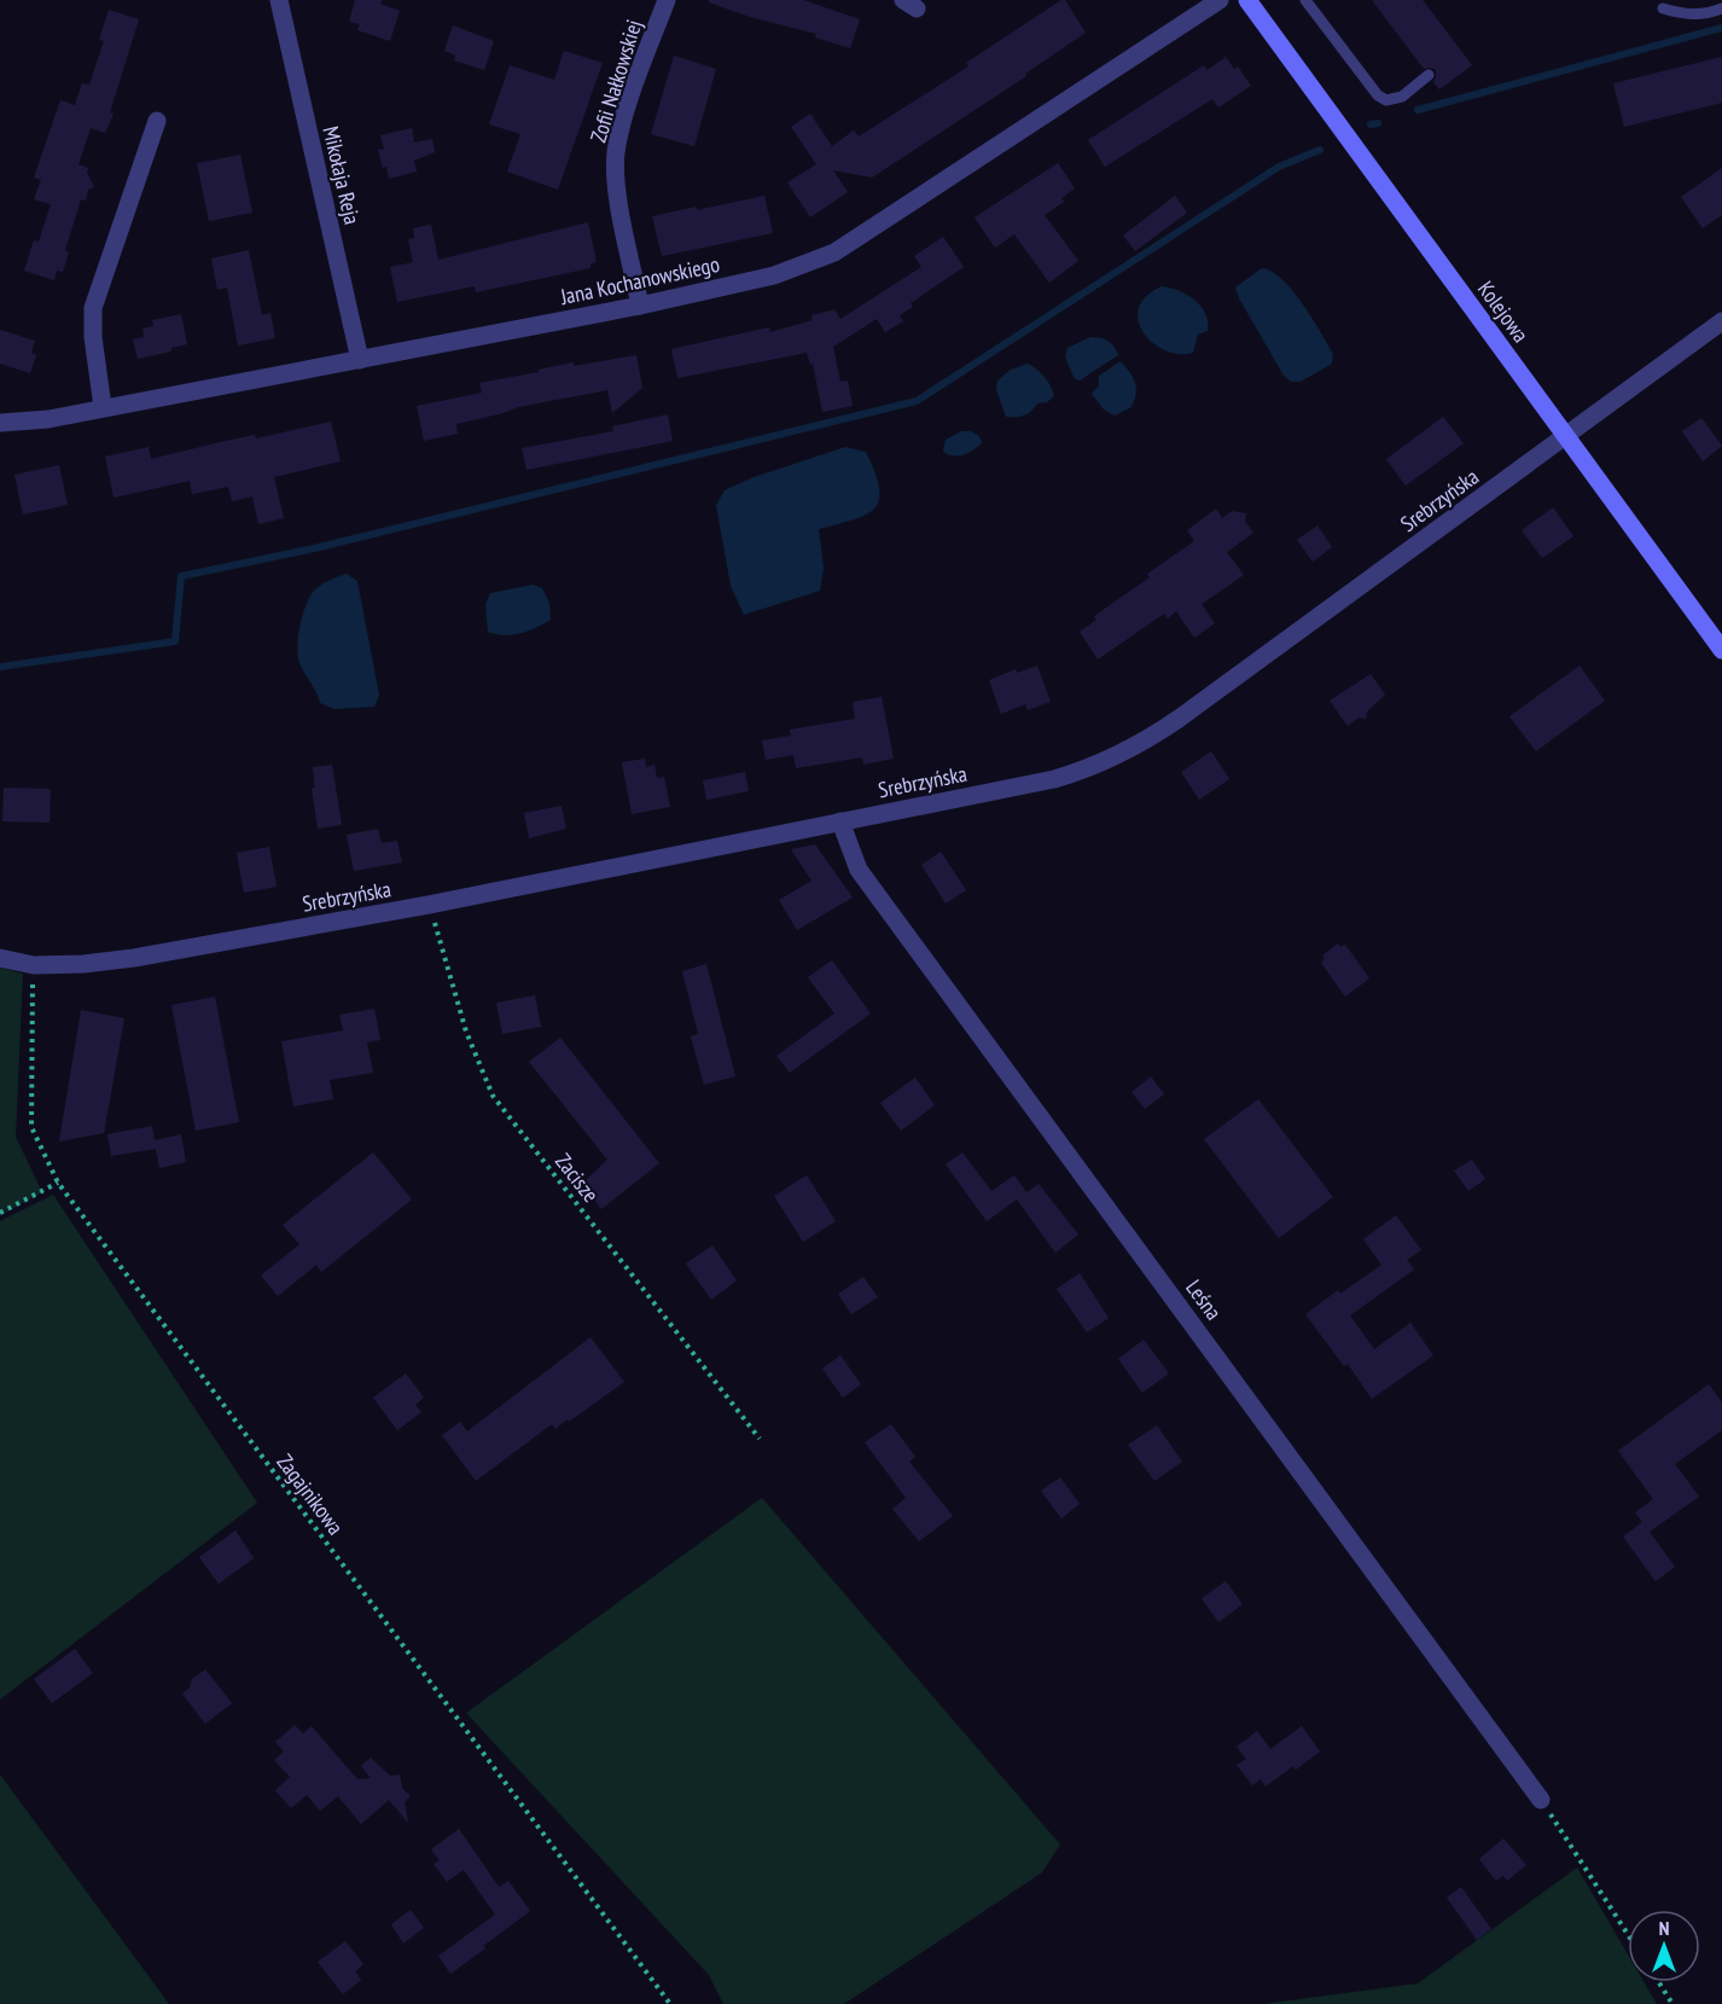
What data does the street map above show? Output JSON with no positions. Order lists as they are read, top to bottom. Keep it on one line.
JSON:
{"streets":{"street":["Zofii Nałkowskiej","Mikołaja Reja","Jana Kochanowskiego","Kolejowa","Srebrzyńska","Leśna"],"path":["Zacisze","Zagajnikowa"]},"crossings":[["Zofii Nałkowskiej","Jana Kochanowskiego"],["Mikołaja Reja","Jana Kochanowskiego"],["Kolejowa","Srebrzyńska"],["Srebrzyńska","Zacisze"],["Srebrzyńska","Leśna"],["Srebrzyńska","Zagajnikowa"]],"north":"top"}
